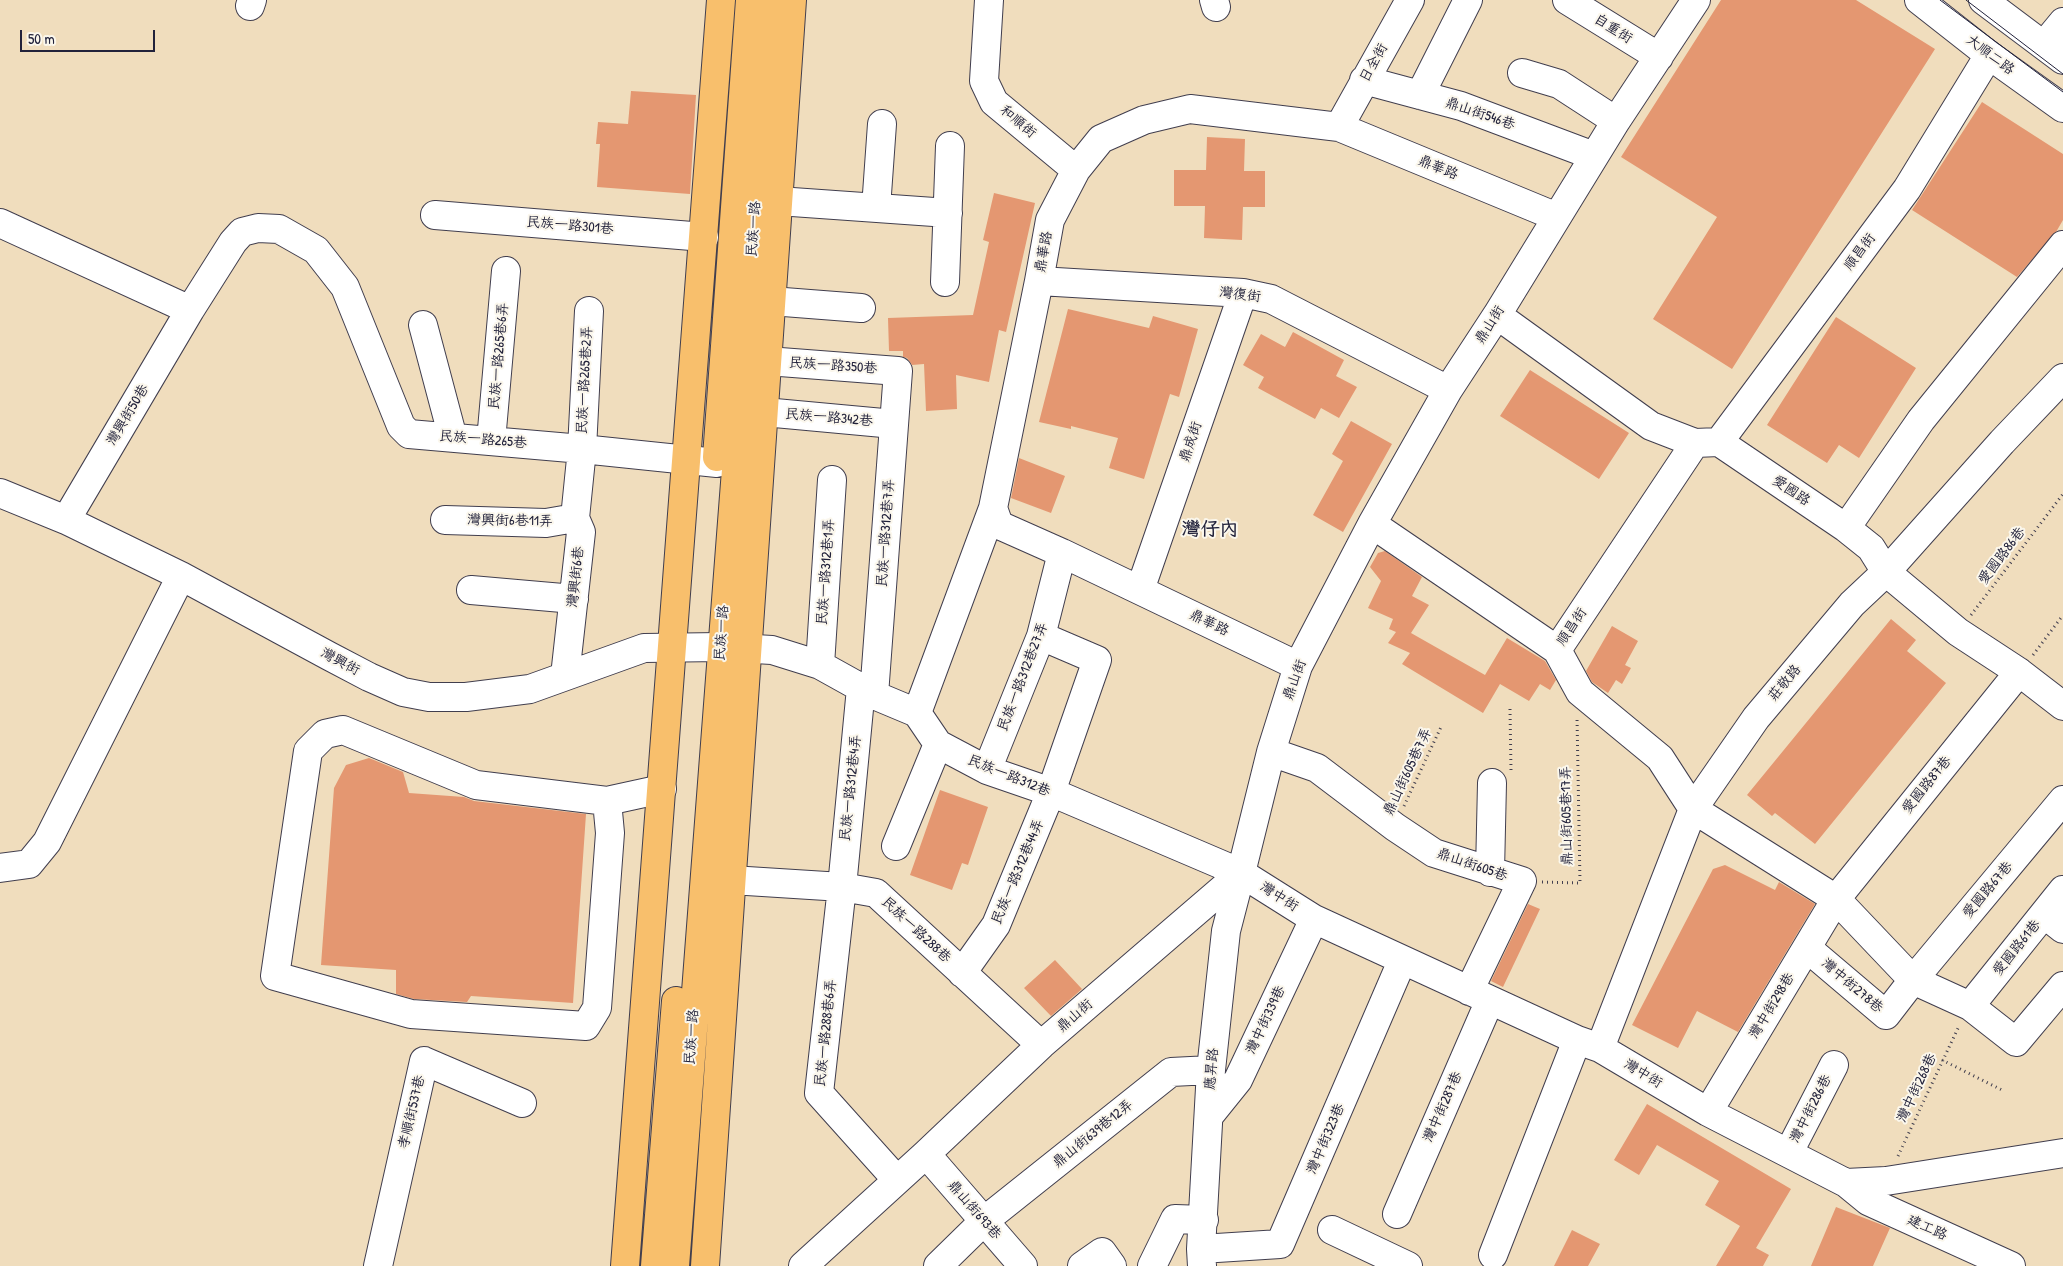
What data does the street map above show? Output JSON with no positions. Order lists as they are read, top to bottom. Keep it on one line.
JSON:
{"streets":{"main road":["民族一路"],"street":["自重街","大順二路","日全街","鼎山街546巷","和順街","鼎華路","民族一路301巷","順昌街","灣復街","鼎山街","民族一路265巷6弄","民族一路350巷","民族一路265巷2弄","灣興街50巷","民族一路342巷","民族一路265巷","鼎成街","愛國路","灣興街6巷11弄","民族一路312巷7弄","民族一路312巷1弄","灣興街6巷","灣興街","民族一路312巷27弄","莊敬路","民族一路312巷","愛國路87巷","民族一路312巷4弄","鼎山街605巷","民族一路312巷44弄","愛國路67巷","灣中街","民族一路288巷","愛國路61巷","灣中街278巷","灣中街298巷","灣中街339巷","民族一路288巷6弄","應昇路","灣中街287巷","灣中街286巷","孝順街537巷","鼎山街639巷12弄","灣中街323巷","鼎山街693巷","建工路"],"path":["愛國路86巷","鼎山街605巷7弄","鼎山街605巷17弄","灣中街268巷"]},"crossings":[["自重街","鼎山街"],["大順二路","順昌街"],["日全街","鼎山街546巷"],["日全街","鼎華路"],["鼎山街546巷","鼎山街"],["和順街","鼎華路"],["鼎華路","灣復街"],["鼎華路","鼎山街"],["鼎華路","鼎成街"],["鼎華路","民族一路312巷27弄"],["民族一路","民族一路350巷"],["民族一路","民族一路342巷"],["民族一路","民族一路265巷"],["民族一路","灣興街"],["民族一路","民族一路288巷"],["順昌街","鼎山街"],["順昌街","愛國路"],["灣復街","鼎山街"],["灣復街","鼎成街"],["鼎山街","愛國路"],["鼎山街","民族一路312巷"],["鼎山街","鼎山街605巷"],["鼎山街","灣中街"],["鼎山街","民族一路288巷"],["鼎山街","民族一路288巷6弄"],["鼎山街","應昇路"],["鼎山街","鼎山街693巷"],["民族一路265巷6弄","民族一路265巷"],["民族一路350巷","民族一路312巷7弄"],["民族一路265巷2弄","民族一路265巷"],["民族一路265巷2弄","灣興街6巷"],["灣興街50巷","民族一路265巷"],["灣興街50巷","灣興街"],["民族一路342巷","民族一路312巷7弄"],["民族一路265巷","灣興街6巷"],["愛國路","愛國路86巷"],["愛國路","莊敬路"],["愛國路","愛國路87巷"],["灣興街6巷11弄","灣興街6巷"],["民族一路312巷7弄","民族一路312巷4弄"],["灣興街6巷","灣興街"],["民族一路312巷27弄","民族一路312巷"],["民族一路312巷27弄","民族一路312巷44弄"],["莊敬路","灣中街"],["鼎山街605巷7弄","鼎山街605巷"],["民族一路312巷","民族一路312巷44弄"],["民族一路312巷","灣中街"],["民族一路312巷","應昇路"],["愛國路87巷","灣中街298巷"],["民族一路312巷4弄","民族一路288巷"],["民族一路312巷4弄","民族一路288巷6弄"],["鼎山街605巷17弄","鼎山街605巷"],["鼎山街605巷","灣中街"],["鼎山街605巷","灣中街287巷"],["民族一路312巷44弄","民族一路288巷"],["愛國路67巷","灣中街278巷"],["灣中街","灣中街298巷"],["灣中街","灣中街339巷"],["灣中街","應昇路"],["灣中街","灣中街287巷"],["灣中街","灣中街286巷"],["灣中街","灣中街323巷"],["灣中街","建工路"],["民族一路288巷","民族一路288巷6弄"],["愛國路61巷","灣中街268巷"],["灣中街278巷","灣中街298巷"],["灣中街339巷","應昇路"],["應昇路","鼎山街639巷12弄"],["應昇路","灣中街323巷"],["鼎山街639巷12弄","鼎山街693巷"]],"districts":["灣仔內"],"scale_bar":"50 m"}
